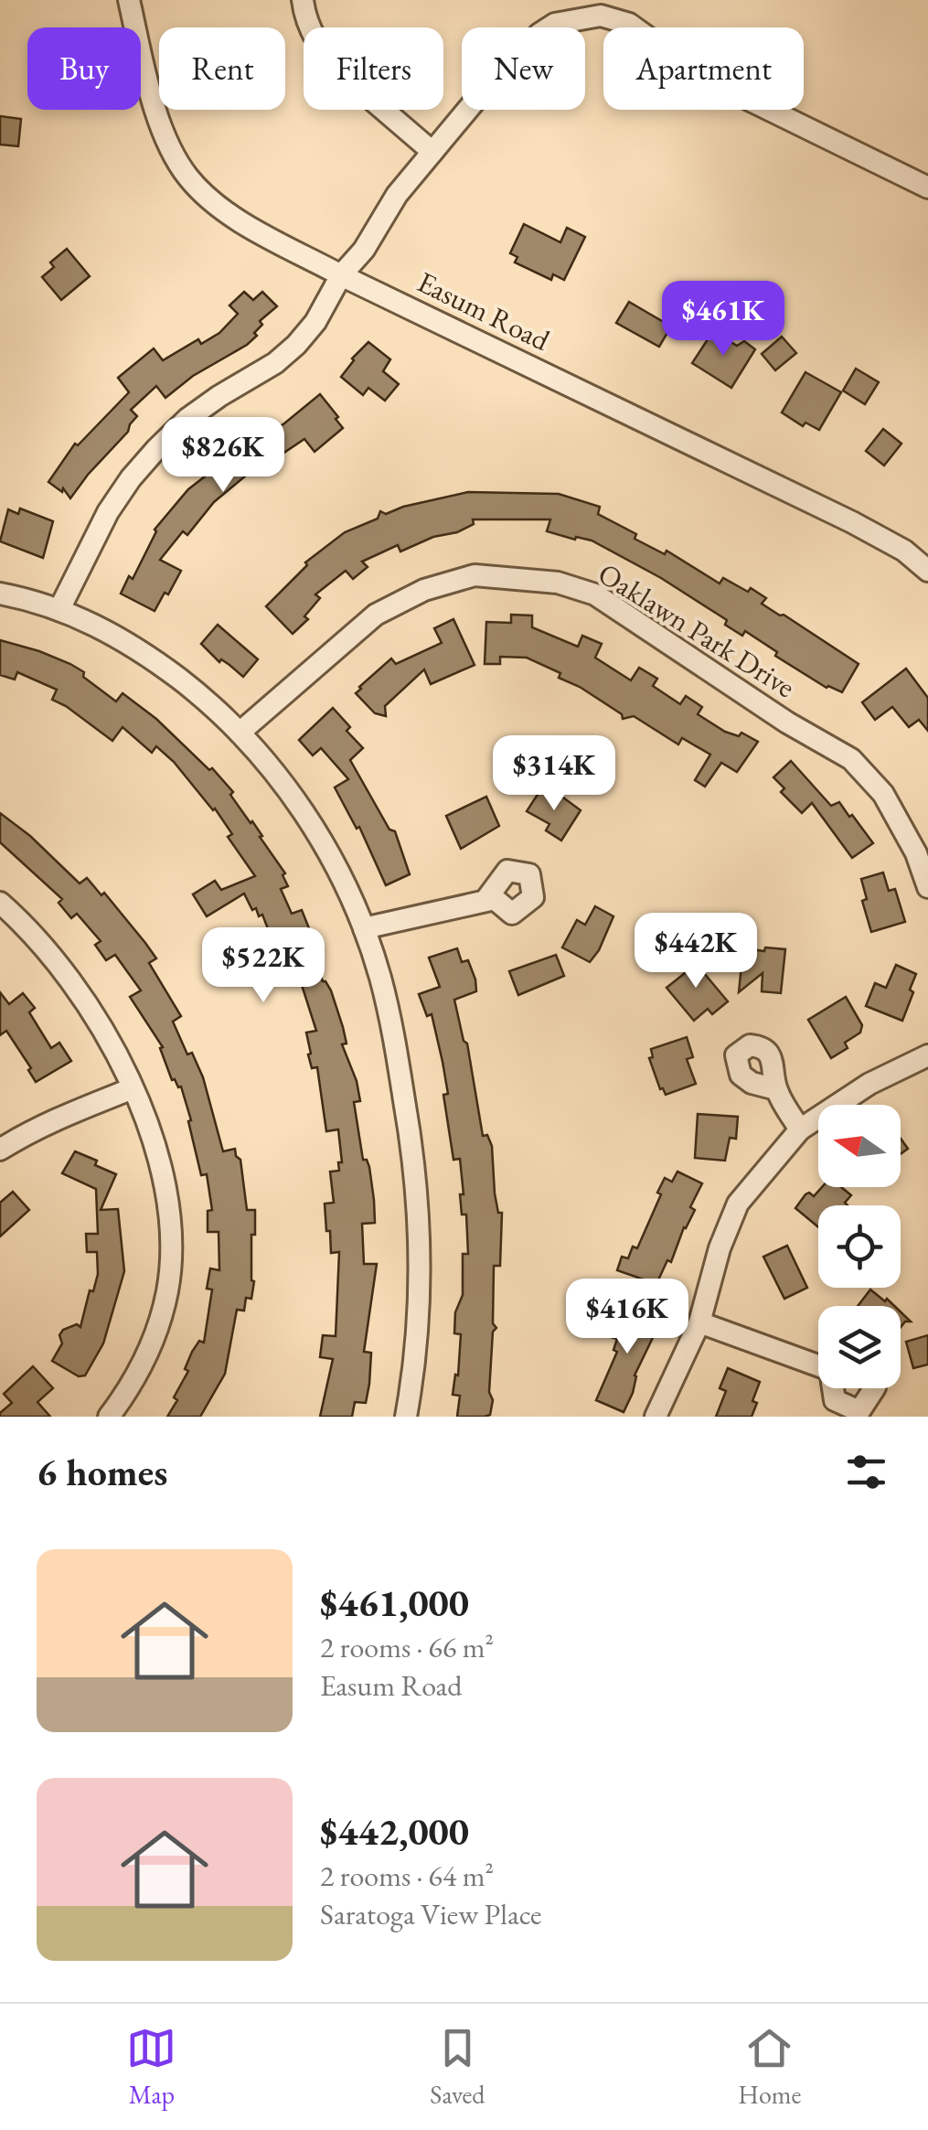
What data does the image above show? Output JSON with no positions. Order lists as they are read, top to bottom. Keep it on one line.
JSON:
{"streets":{"street":["Easum Road","Oaklawn Park Drive"]},"north":"left","page":{"chip":["Buy","Rent","Filters","New","Apartment"],"price":["$461K","$826K","$314K","$442K","$522K","$416K"],"heading":"6 homes","list":[{"name":"$461,000","note":"2 rooms · 66 m² · Easum Road"},{"name":"$442,000","note":"2 rooms · 64 m² · Saratoga View Place"}],"tabs":["Map","Saved","Home"]}}
